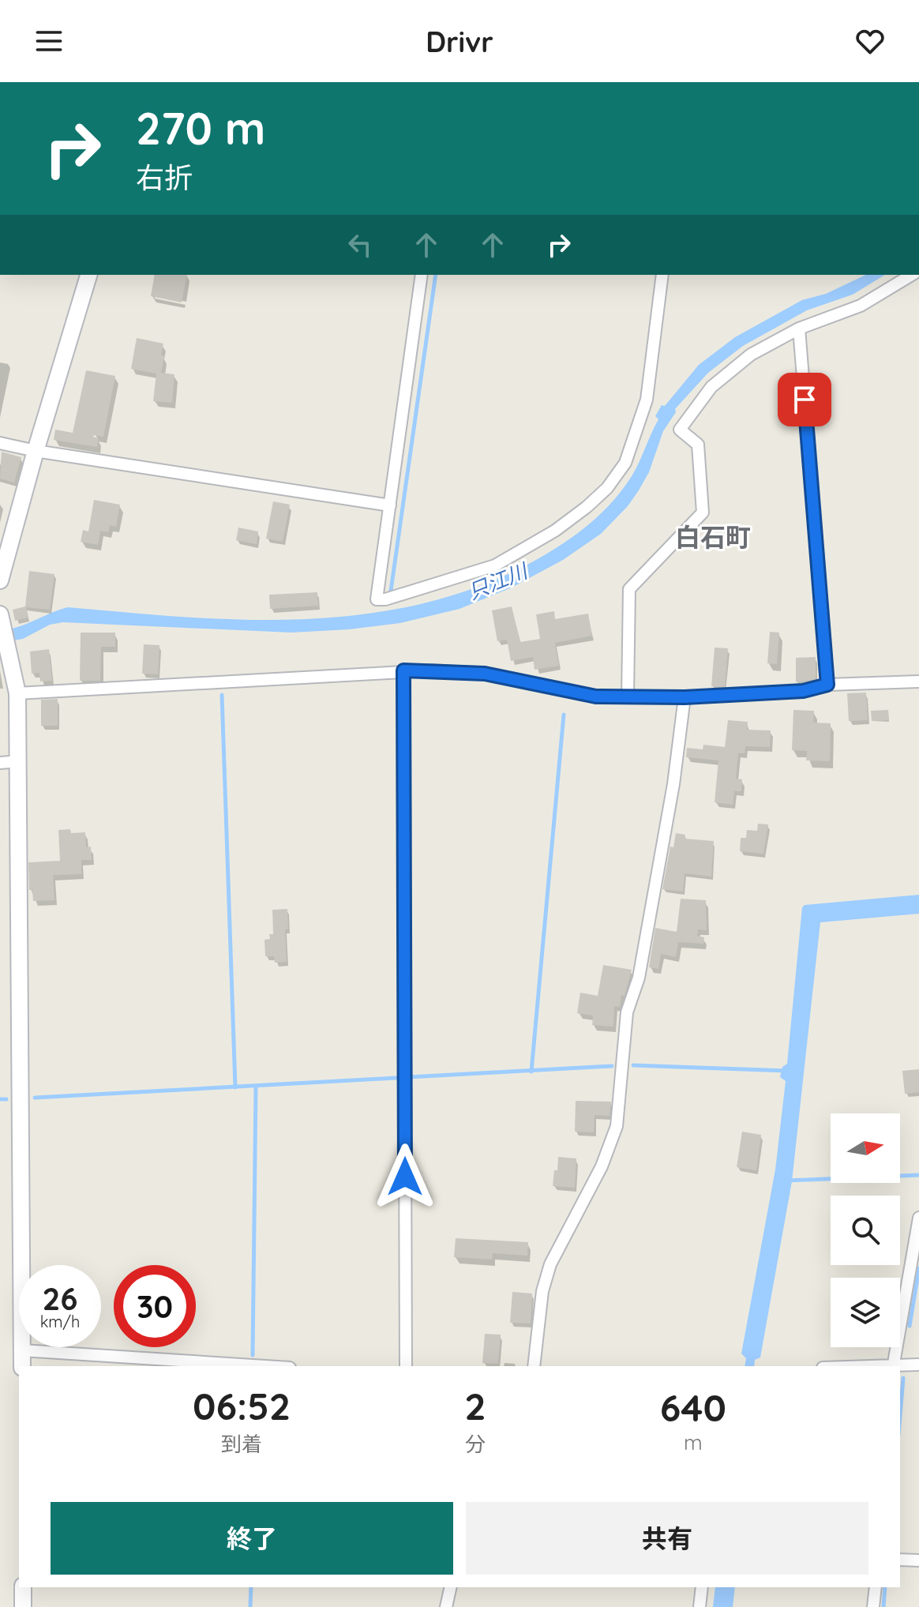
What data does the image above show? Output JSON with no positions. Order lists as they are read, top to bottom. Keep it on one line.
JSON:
{"districts":["白石町"],"water":["只江川"],"north":"right","page":{"header":"Drivr","turn":["270 m","右折"],"speed":"26 km/h","limit":"30","eta":["06:52","到着","2","分","640","m"],"buttons":["終了","共有"]}}
